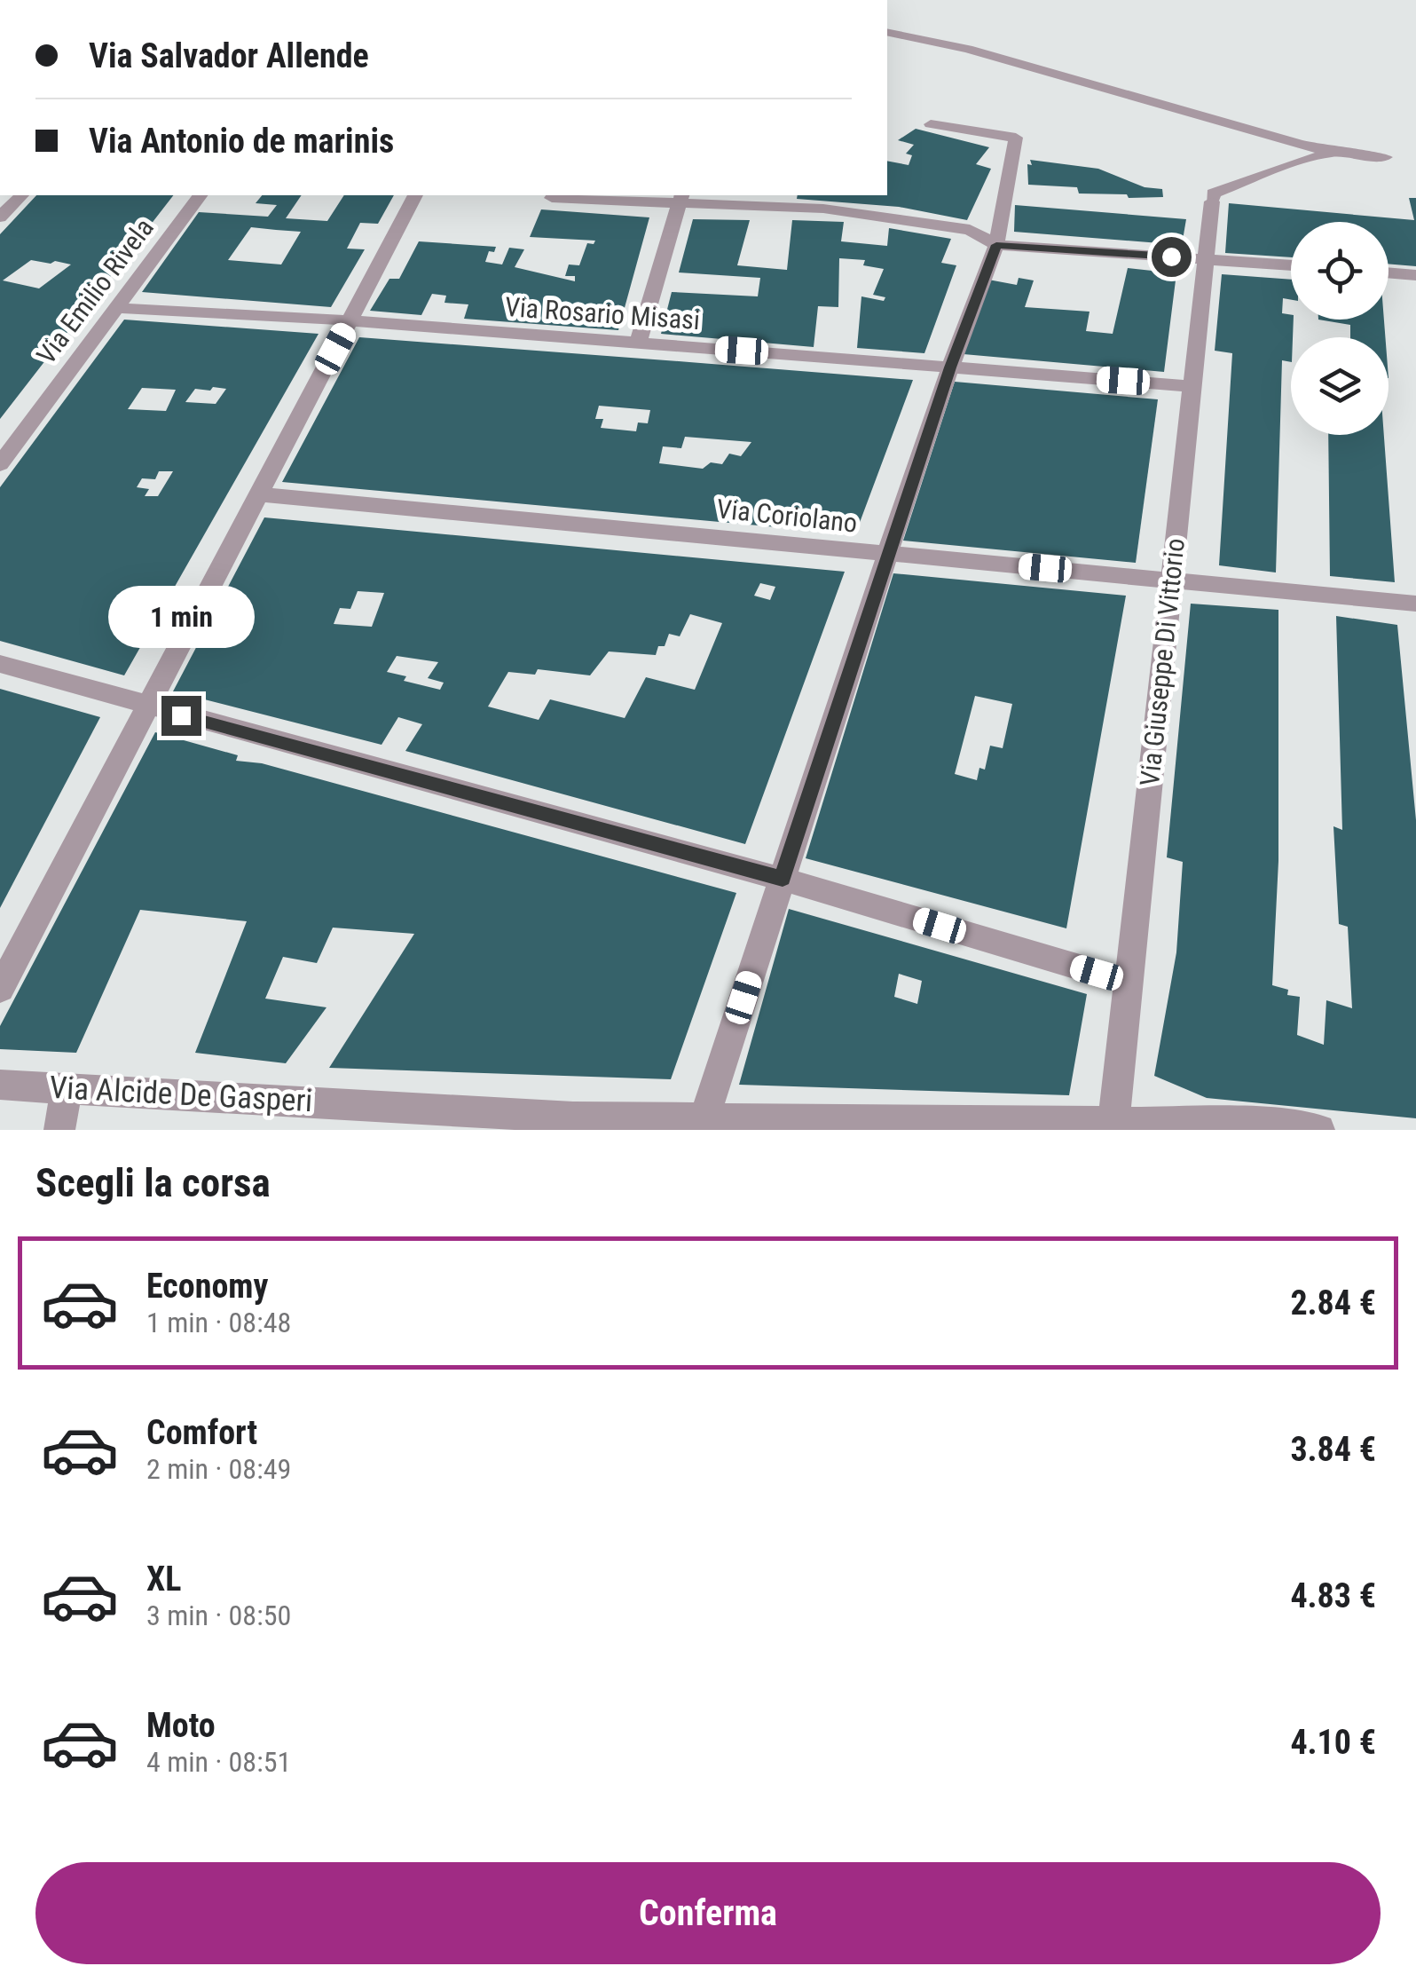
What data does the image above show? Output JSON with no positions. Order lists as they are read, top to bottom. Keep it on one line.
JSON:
{"streets":{"street":["Via Emilio Rivela","Via Rosario Misasi","Via Coriolano","Via Giuseppe Di Vittorio","Via Alcide De Gasperi"]},"crossings":[["Via Emilio Rivela","Via Rosario Misasi"],["Via Rosario Misasi","Via Giuseppe Di Vittorio"],["Via Coriolano","Via Giuseppe Di Vittorio"],["Via Giuseppe Di Vittorio","Via Alcide De Gasperi"]],"page":{"banner":["Via Salvador Allende","Via Antonio de marinis"],"bubble":"1 min","heading":"Scegli la corsa","list":[{"name":"Economy","note":"1 min · 08:48","value":"2.84 €"},{"name":"Comfort","note":"2 min · 08:49","value":"3.84 €"},{"name":"XL","note":"3 min · 08:50","value":"4.83 €"},{"name":"Moto","note":"4 min · 08:51","value":"4.10 €"}],"buttons":"Conferma"}}
